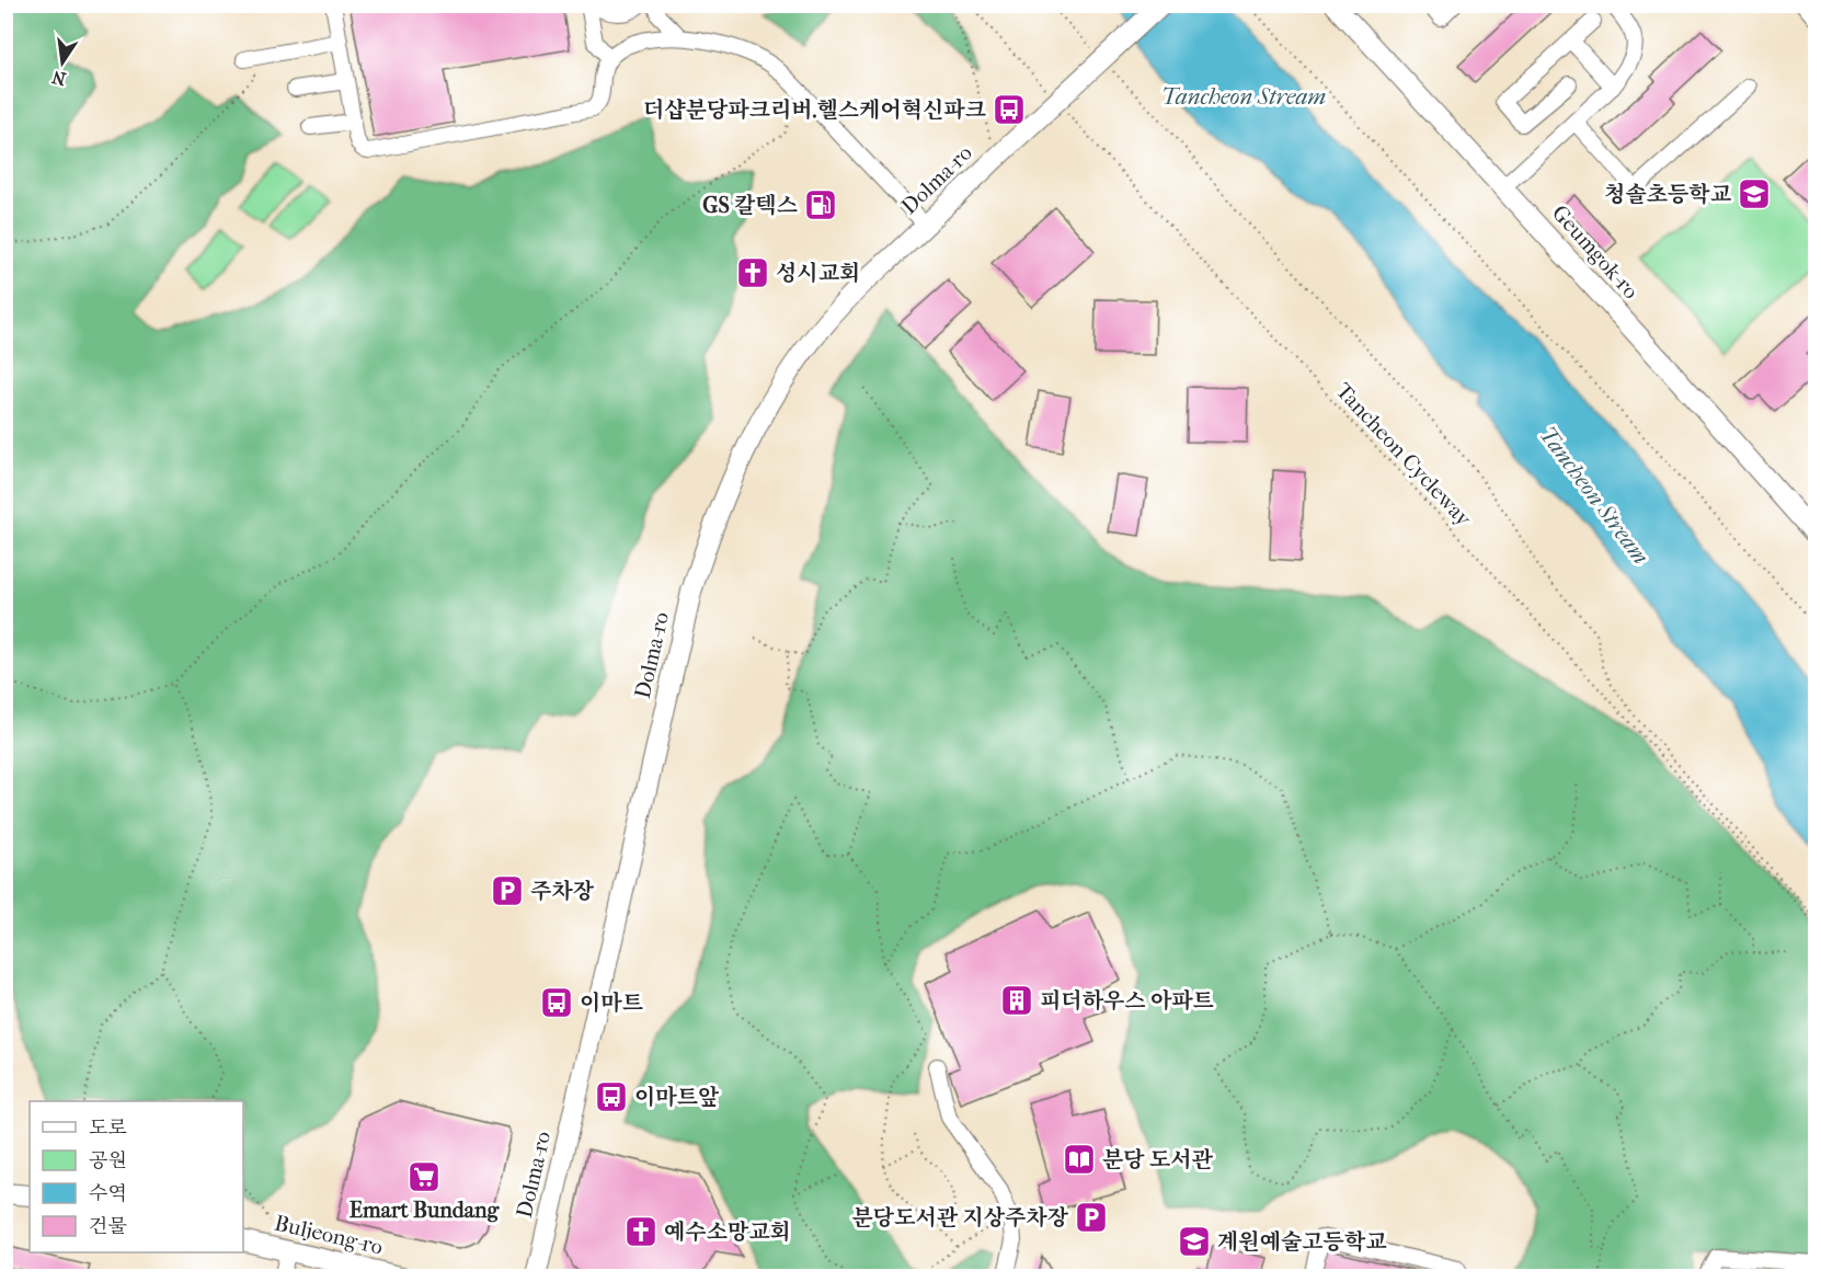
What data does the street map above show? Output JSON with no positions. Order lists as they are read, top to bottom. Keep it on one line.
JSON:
{"streets":{"main road":["Dolma-ro","Geumgok-ro","Buljeong-ro"],"path":["Tancheon Cycleway"]},"water":["Tancheon Stream"],"places":{"bus stop":["더샵분당파크리버.헬스케어혁신파크","이마트","이마트앞"],"school or university":["청솔초등학교","계원예술고등학교"],"fuel station":["GS 칼텍스"],"church":["성시교회","예수소망교회"],"parking":["주차장","분당도서관 지상주차장"],"building":["피더하우스 아파트"],"library":["분당 도서관"],"supermarket":["Emart Bundang"]},"legend":["도로","공원","수역","건물"],"north":"bottom"}
